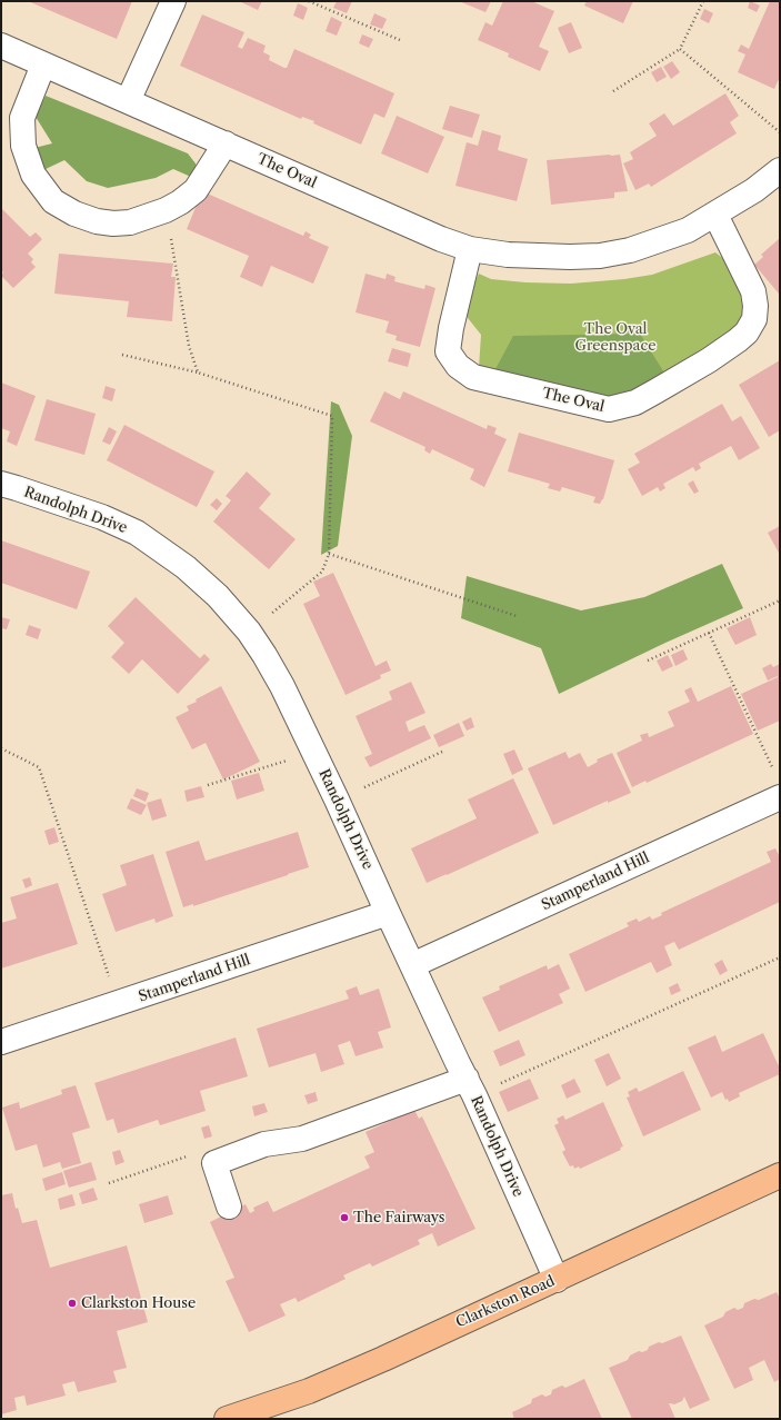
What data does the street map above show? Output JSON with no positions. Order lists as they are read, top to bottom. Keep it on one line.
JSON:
{"streets":{"main road":["Clarkston Road"],"street":["The Oval","Randolph Drive","Stamperland Hill"]},"crossings":[["Randolph Drive","Stamperland Hill"],["Randolph Drive","Clarkston Road"]],"parks":["The Oval Greenspace"],"places":["The Fairways","Clarkston House"]}
